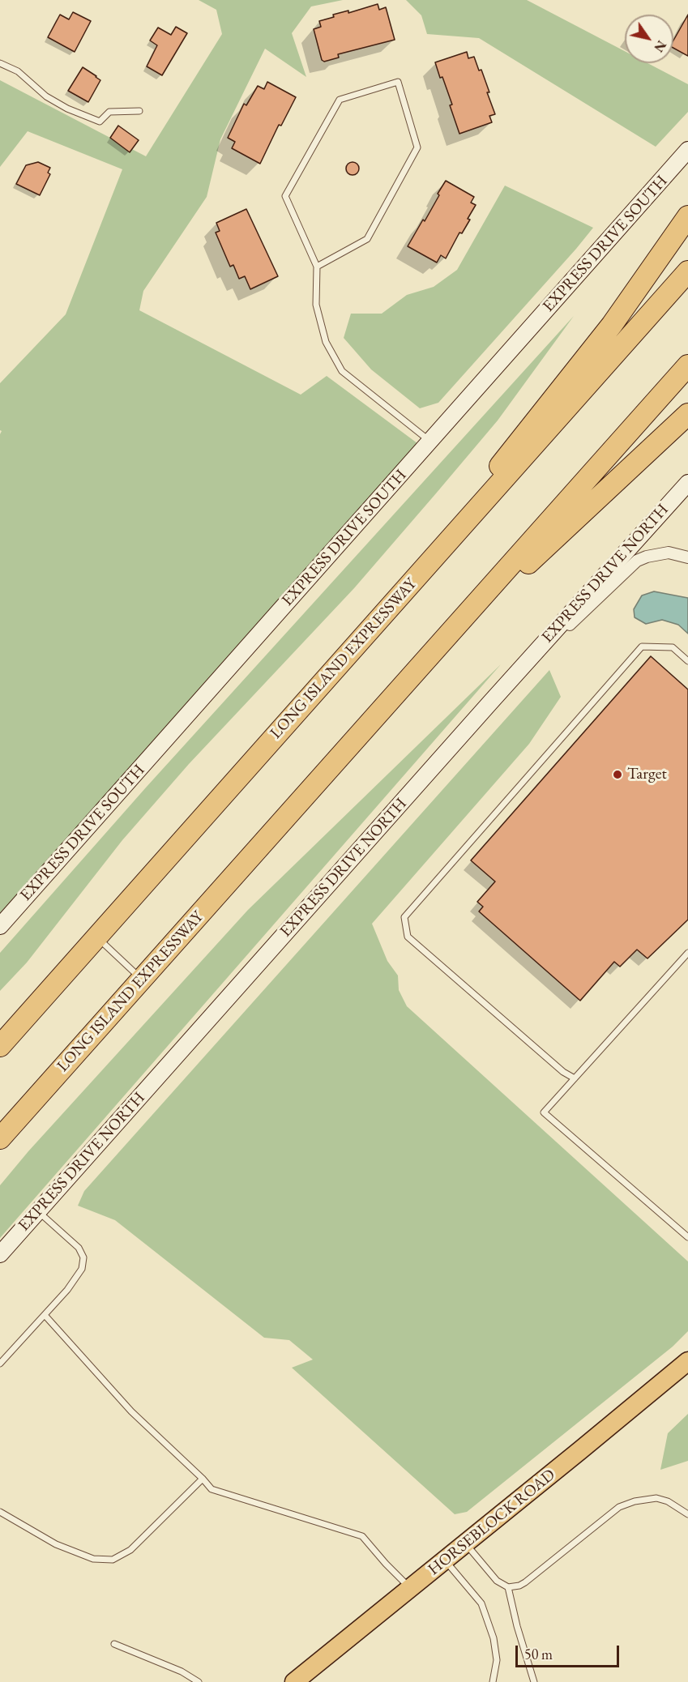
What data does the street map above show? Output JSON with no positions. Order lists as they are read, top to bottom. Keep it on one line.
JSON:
{"streets":{"highway":["LONG ISLAND EXPRESSWAY"],"main road":["EXPRESS DRIVE SOUTH","EXPRESS DRIVE NORTH","HORSEBLOCK ROAD"]},"places":["Target"],"scale_bar":"50 m","north":"bottom right"}
